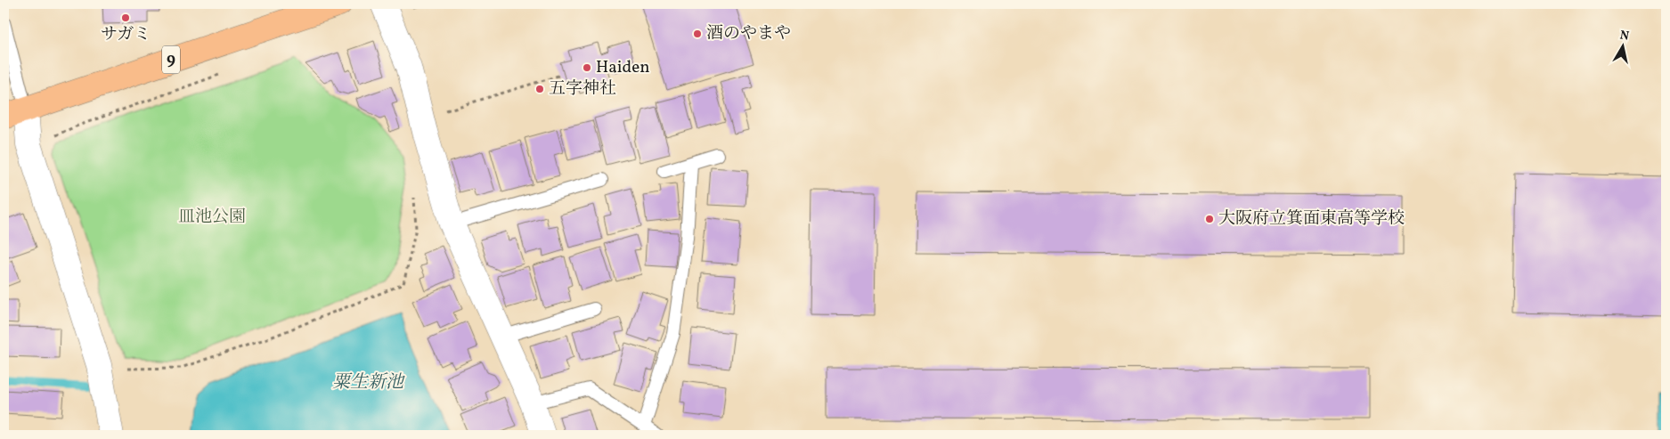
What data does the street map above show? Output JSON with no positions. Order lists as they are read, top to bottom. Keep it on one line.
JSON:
{"streets":{"main road":["9"]},"water":["粟生新池"],"parks":["皿池公園"],"places":["サガミ","酒のやまや","Haiden","五字神社","大阪府立箕面東高等学校"],"north":"top"}
